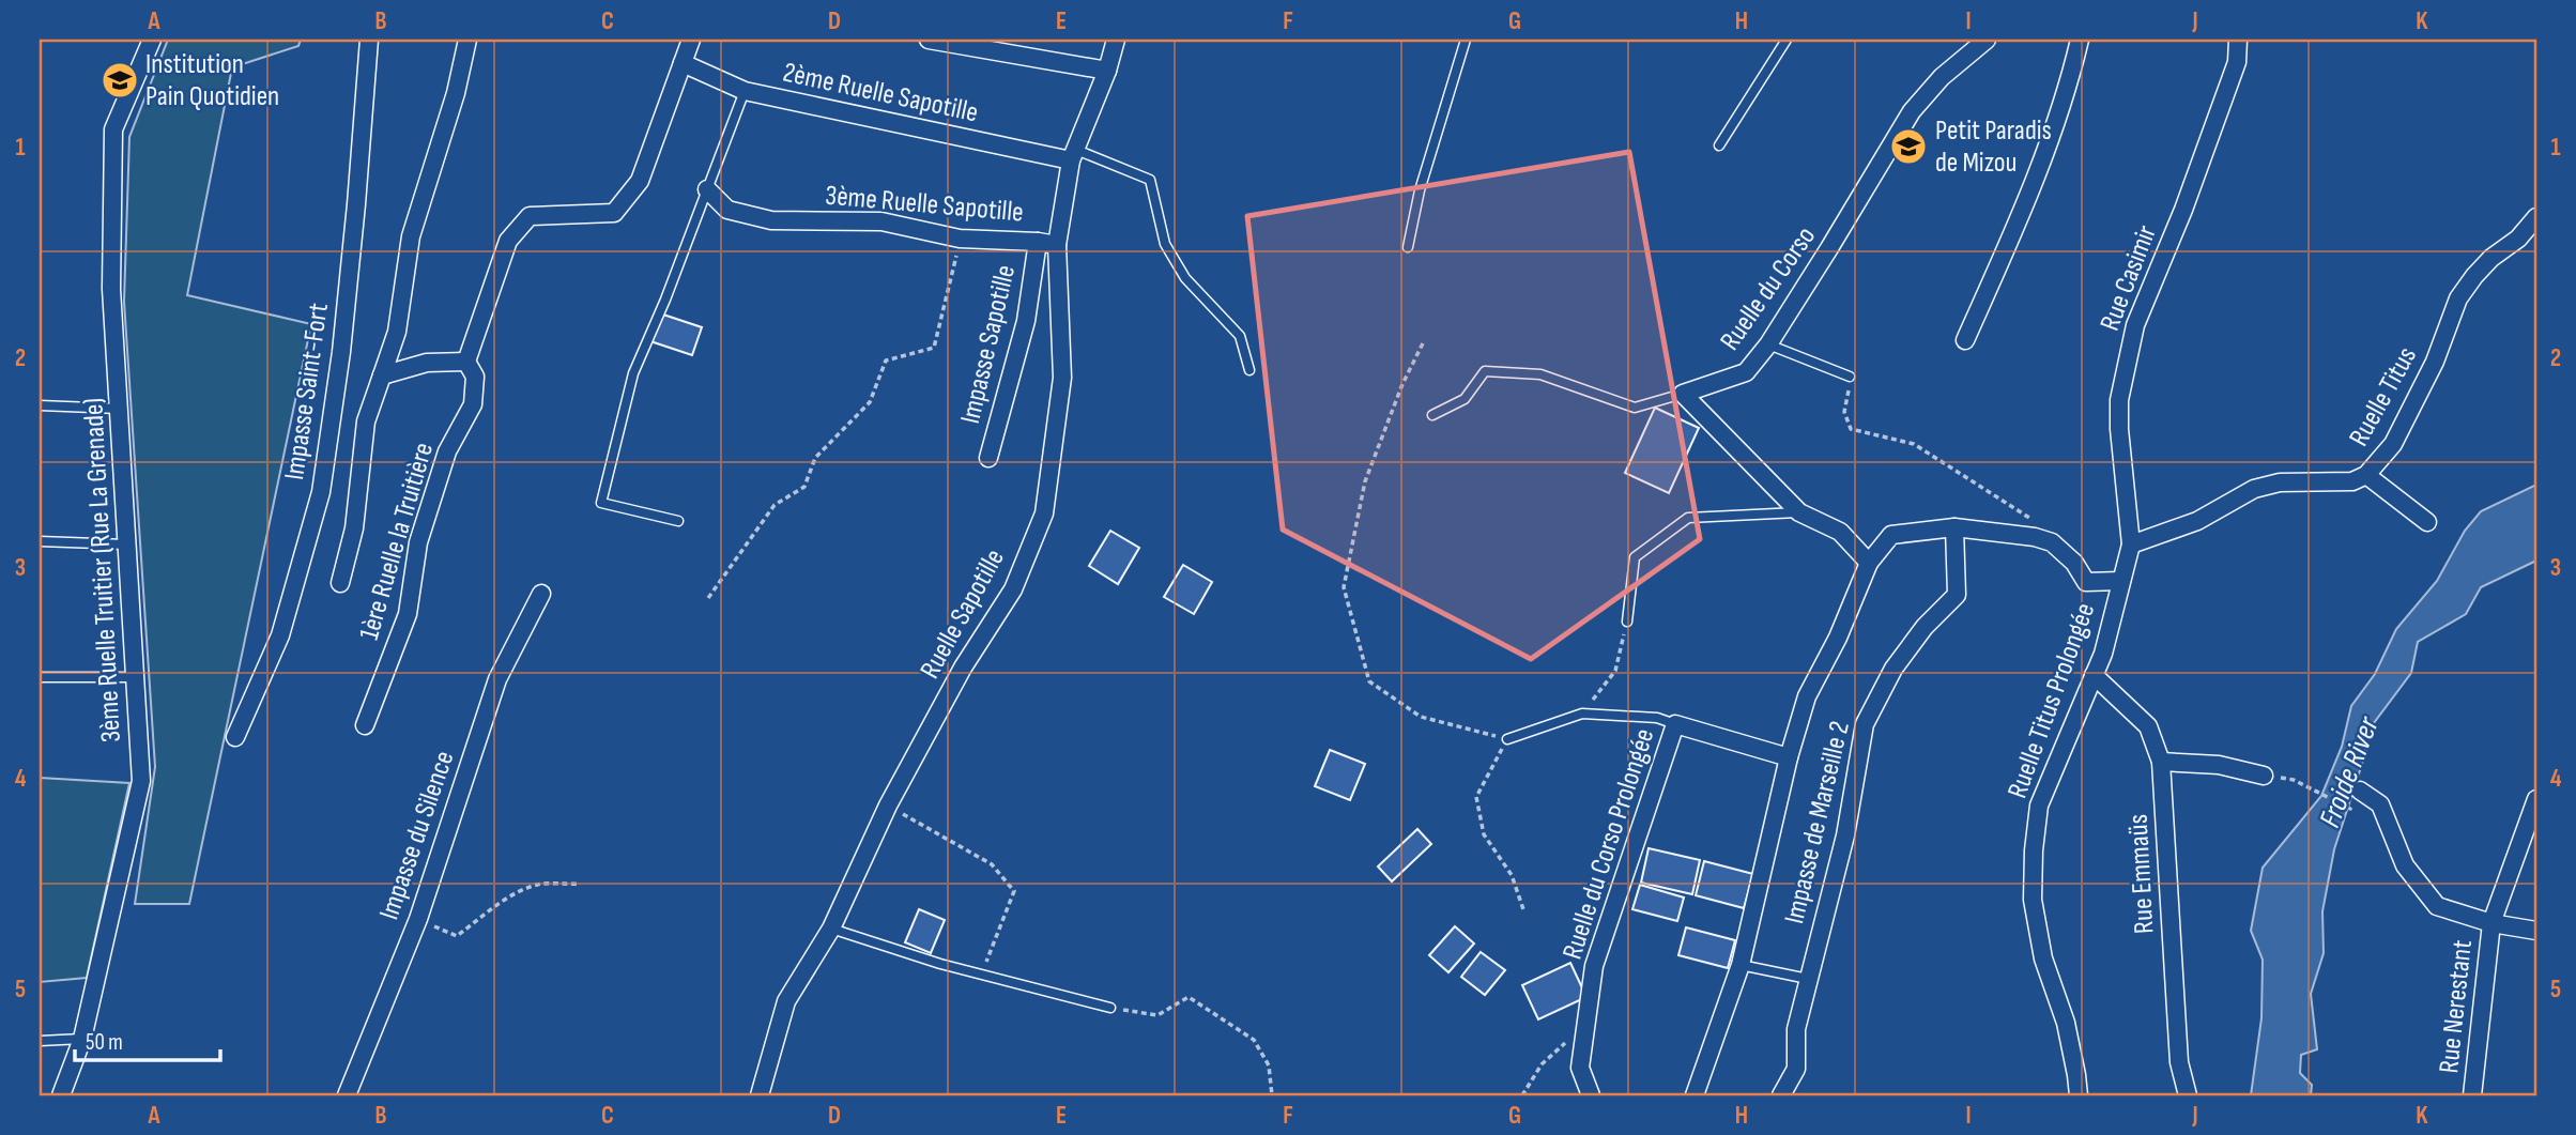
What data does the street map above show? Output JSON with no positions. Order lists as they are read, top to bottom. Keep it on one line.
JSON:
{"streets":{"street":["2ème Ruelle Sapotille","3ème Ruelle Sapotille","Rue Casimir","Ruelle du Corso","Impasse Sapotille","Impasse Saint-Fort","Ruelle Titus","1ère Ruelle la Truitière","3ème Ruelle Truitier (Rue La Grenade)","Ruelle Sapotille","Ruelle Titus Prolongée","Impasse de Marseille 2","Impasse du Silence","Ruelle du Corso Prolongée","Rue Emmaüs","Rue Nerestant"]},"crossings":[["2ème Ruelle Sapotille","Ruelle Sapotille"],["3ème Ruelle Sapotille","Impasse Sapotille"],["3ème Ruelle Sapotille","Ruelle Sapotille"],["Rue Casimir","Ruelle Titus"],["Rue Casimir","Ruelle Titus Prolongée"],["Ruelle Titus","Ruelle Titus Prolongée"],["Ruelle Titus Prolongée","Rue Emmaüs"]],"water":["Froide River"],"places":{"school or university":["Institution Pain Quotidien","Petit Paradis de Mizou"]},"scale_bar":"50 m","grid":{"columns":["A","B","C","D","E","F","G","H","I","J","K"],"rows":["1","2","3","4","5"]}}
